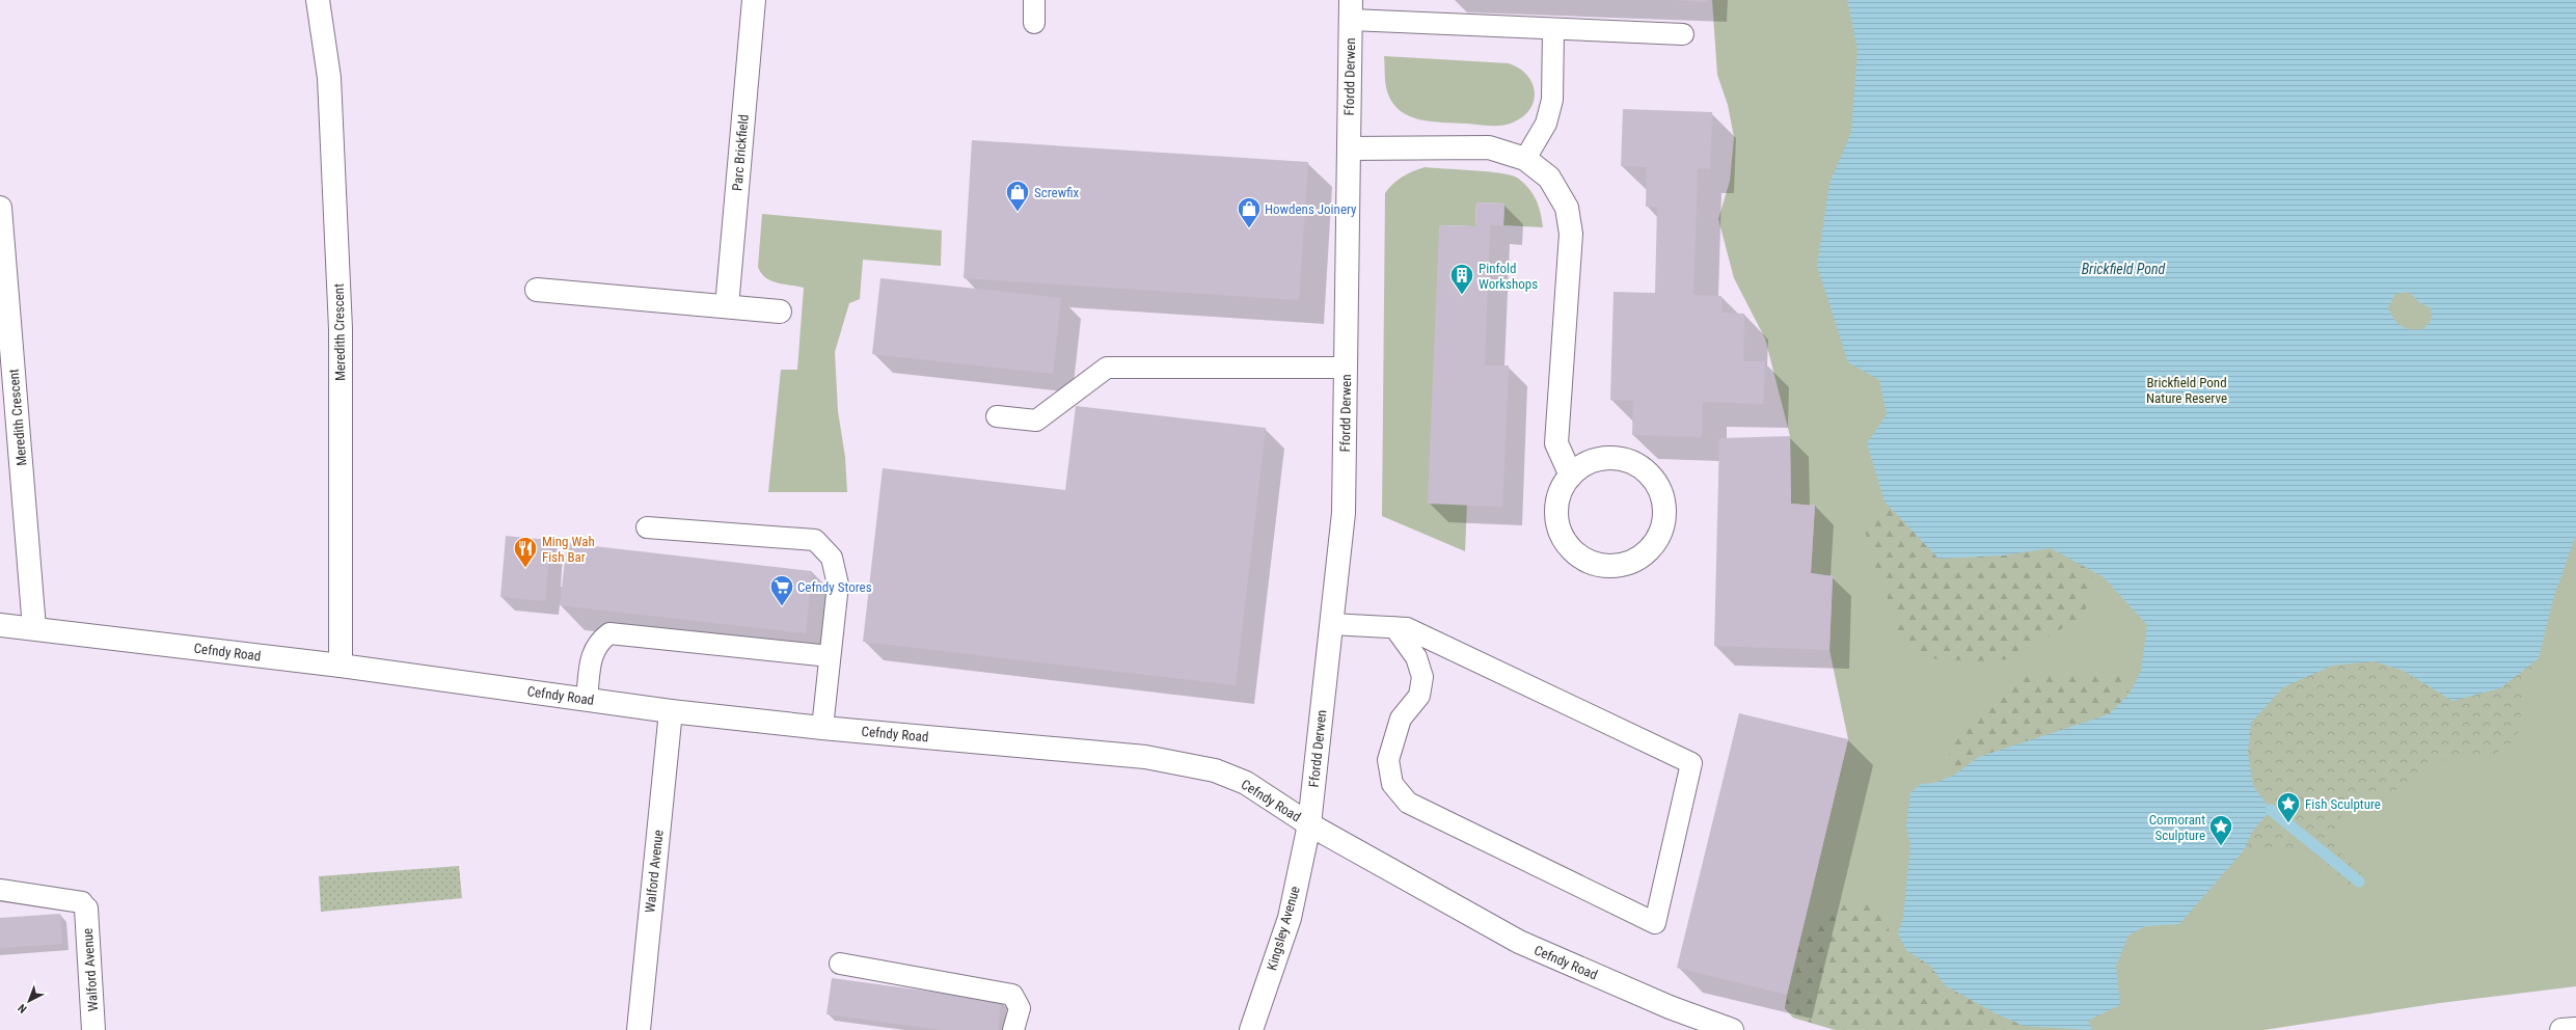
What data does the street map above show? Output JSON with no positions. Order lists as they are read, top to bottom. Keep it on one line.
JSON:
{"streets":{"street":["Ffordd Derwen","Parc Brickfield","Meredith Crescent","Cefndy Road","Walford Avenue","Kingsley Avenue"]},"crossings":[["Ffordd Derwen","Cefndy Road"],["Ffordd Derwen","Kingsley Avenue"],["Meredith Crescent","Cefndy Road"],["Cefndy Road","Walford Avenue"],["Cefndy Road","Kingsley Avenue"]],"water":["Brickfield Pond"],"parks":["Brickfield Pond Nature Reserve"],"places":{"shop":["Screwfix","Howdens Joinery"],"building":["Pinfold Workshops"],"restaurant":["Ming Wah Fish Bar"],"supermarket":["Cefndy Stores"],"place":["Fish Sculpture","Cormorant Sculpture"]},"north":"bottom left"}
